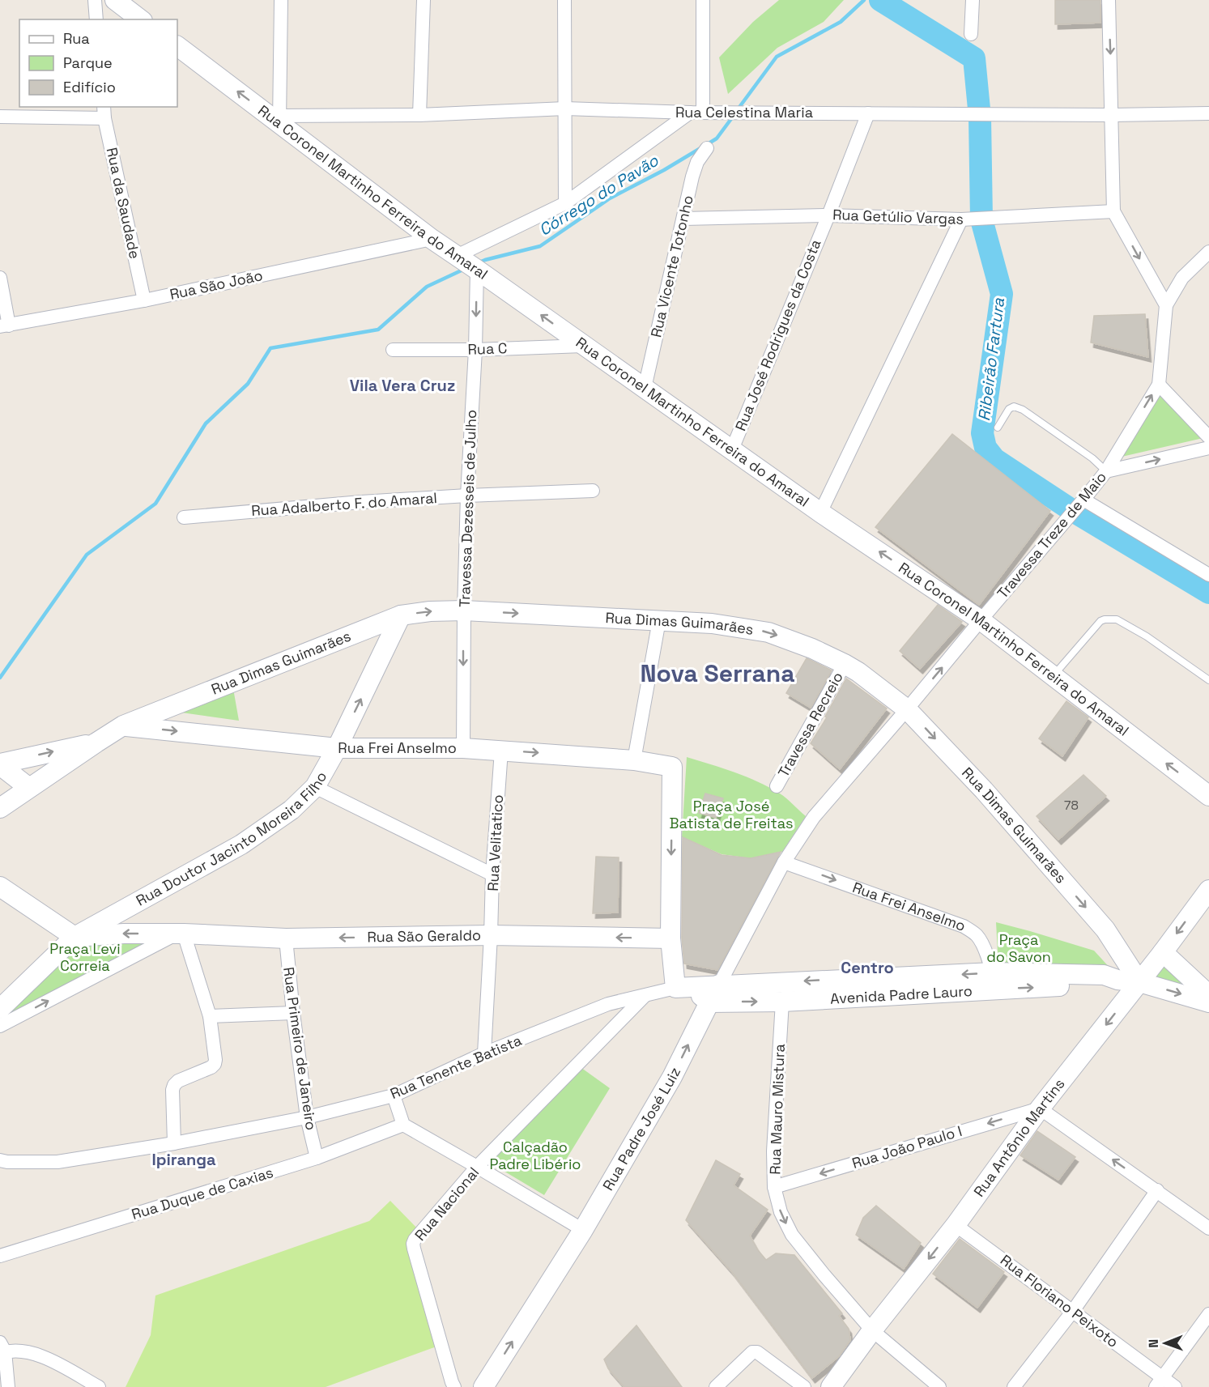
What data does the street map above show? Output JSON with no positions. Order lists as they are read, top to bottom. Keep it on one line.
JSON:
{"streets":{"street":["Rua Celestina Maria","Rua Coronel Martinho Ferreira do Amaral","Rua da Saudade","Rua Getúlio Vargas","Rua Vicente Totonho","Rua São João","Rua José Rodrigues da Costa","Rua C","Rua Adalberto F. do Amaral","Travessa Dezesseis de Julho","Travessa Treze de Maio","Rua Dimas Guimarães","Travessa Recreio","Rua Frei Anselmo","Rua Doutor Jacinto Moreira Filho","Rua Velitatico","Rua São Geraldo","Avenida Padre Lauro","Rua Primeiro de Janeiro","Rua Tenente Batista","Rua Mauro Mistura","Rua Padre José Luiz","Rua Antônio Martins","Rua João Paulo I","Rua Duque de Caxias","Rua Nacional","Rua Floriano Peixoto"]},"crossings":[["Rua Celestina Maria","Rua Coronel Martinho Ferreira do Amaral"],["Rua Celestina Maria","Rua José Rodrigues da Costa"],["Rua Coronel Martinho Ferreira do Amaral","Rua Vicente Totonho"],["Rua Coronel Martinho Ferreira do Amaral","Rua São João"],["Rua Coronel Martinho Ferreira do Amaral","Rua José Rodrigues da Costa"],["Rua Coronel Martinho Ferreira do Amaral","Rua C"],["Rua Coronel Martinho Ferreira do Amaral","Travessa Dezesseis de Julho"],["Rua Coronel Martinho Ferreira do Amaral","Travessa Treze de Maio"],["Rua da Saudade","Rua São João"],["Rua Getúlio Vargas","Rua Vicente Totonho"],["Rua Getúlio Vargas","Rua José Rodrigues da Costa"],["Rua C","Travessa Dezesseis de Julho"],["Rua Adalberto F. do Amaral","Travessa Dezesseis de Julho"],["Travessa Dezesseis de Julho","Rua Dimas Guimarães"],["Travessa Dezesseis de Julho","Rua Frei Anselmo"],["Travessa Treze de Maio","Rua Dimas Guimarães"],["Travessa Treze de Maio","Rua Frei Anselmo"],["Travessa Treze de Maio","Rua Padre José Luiz"],["Rua Dimas Guimarães","Travessa Recreio"],["Rua Dimas Guimarães","Rua Frei Anselmo"],["Rua Dimas Guimarães","Rua Doutor Jacinto Moreira Filho"],["Rua Dimas Guimarães","Avenida Padre Lauro"],["Rua Dimas Guimarães","Rua Antônio Martins"],["Rua Frei Anselmo","Rua Doutor Jacinto Moreira Filho"],["Rua Frei Anselmo","Rua Velitatico"],["Rua Frei Anselmo","Rua São Geraldo"],["Rua Frei Anselmo","Avenida Padre Lauro"],["Rua Frei Anselmo","Rua Padre José Luiz"],["Rua Doutor Jacinto Moreira Filho","Rua São Geraldo"],["Rua Velitatico","Rua São Geraldo"],["Rua Velitatico","Rua Tenente Batista"],["Rua São Geraldo","Rua Primeiro de Janeiro"],["Avenida Padre Lauro","Rua Tenente Batista"],["Avenida Padre Lauro","Rua Mauro Mistura"],["Avenida Padre Lauro","Rua Padre José Luiz"],["Avenida Padre Lauro","Rua Antônio Martins"],["Rua Primeiro de Janeiro","Rua Tenente Batista"],["Rua Primeiro de Janeiro","Rua Duque de Caxias"],["Rua Tenente Batista","Rua Nacional"],["Rua Mauro Mistura","Rua Antônio Martins"],["Rua Mauro Mistura","Rua João Paulo I"],["Rua Antônio Martins","Rua João Paulo I"],["Rua Antônio Martins","Rua Floriano Peixoto"]],"one_way":["Rua Coronel Martinho Ferreira do Amaral","Travessa Dezesseis de Julho","Rua Dimas Guimarães","Rua Frei Anselmo","Rua São Geraldo","Rua Mauro Mistura","Rua Padre José Luiz","Rua Antônio Martins","Rua João Paulo I"],"districts":["Vila Vera Cruz","Nova Serrana","Centro","Ipiranga"],"water":["Córrego do Pavão","Ribeirão Fartura"],"parks":["Praça José Batista de Freitas","Praça do Savon","Praça Levi Correia","Calçadão Padre Libério"],"house_numbers":["78"],"legend":["Rua","Parque","Edifício"],"north":"left"}
